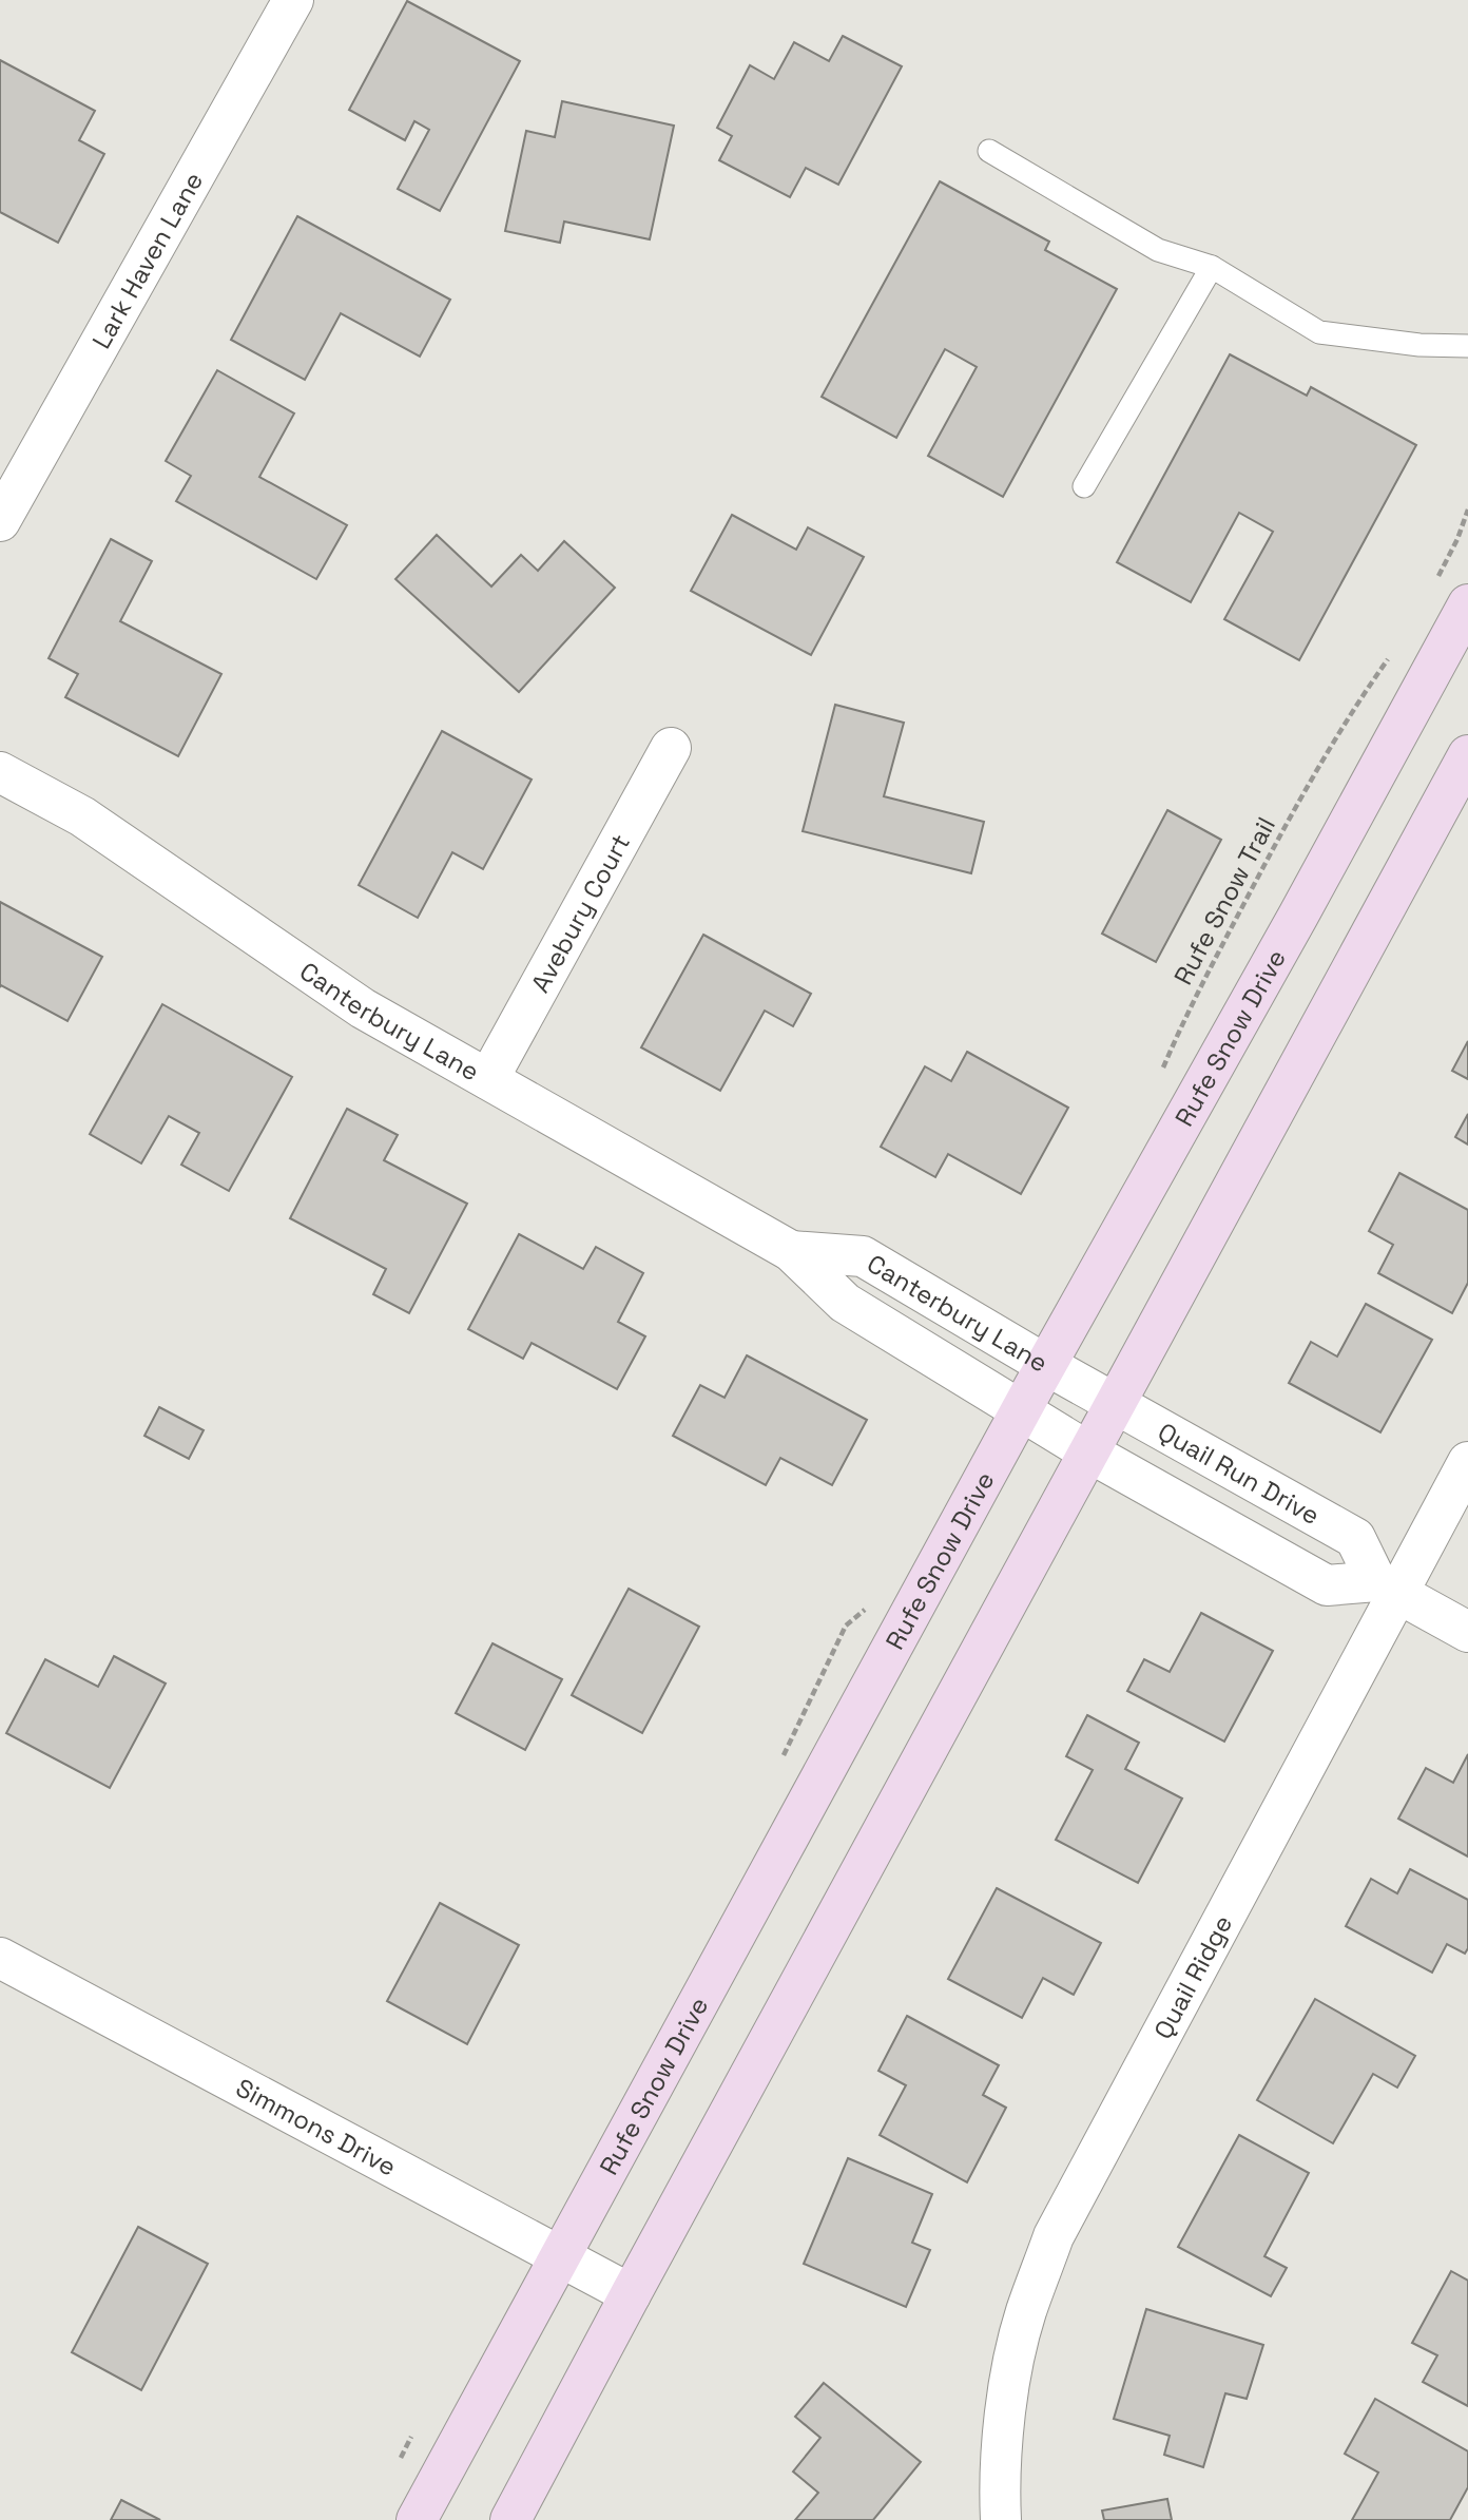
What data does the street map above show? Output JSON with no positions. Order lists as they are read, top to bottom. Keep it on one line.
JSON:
{"streets":{"main road":["Rufe Snow Drive"],"street":["Lark Haven Lane","Avebury Court","Canterbury Lane","Quail Run Drive","Quail Ridge","Simmons Drive"],"path":["Rufe Snow Trail"]},"crossings":[["Avebury Court","Canterbury Lane"],["Canterbury Lane","Rufe Snow Drive"],["Canterbury Lane","Quail Run Drive"],["Rufe Snow Drive","Quail Run Drive"],["Rufe Snow Drive","Simmons Drive"],["Quail Run Drive","Quail Ridge"]]}
